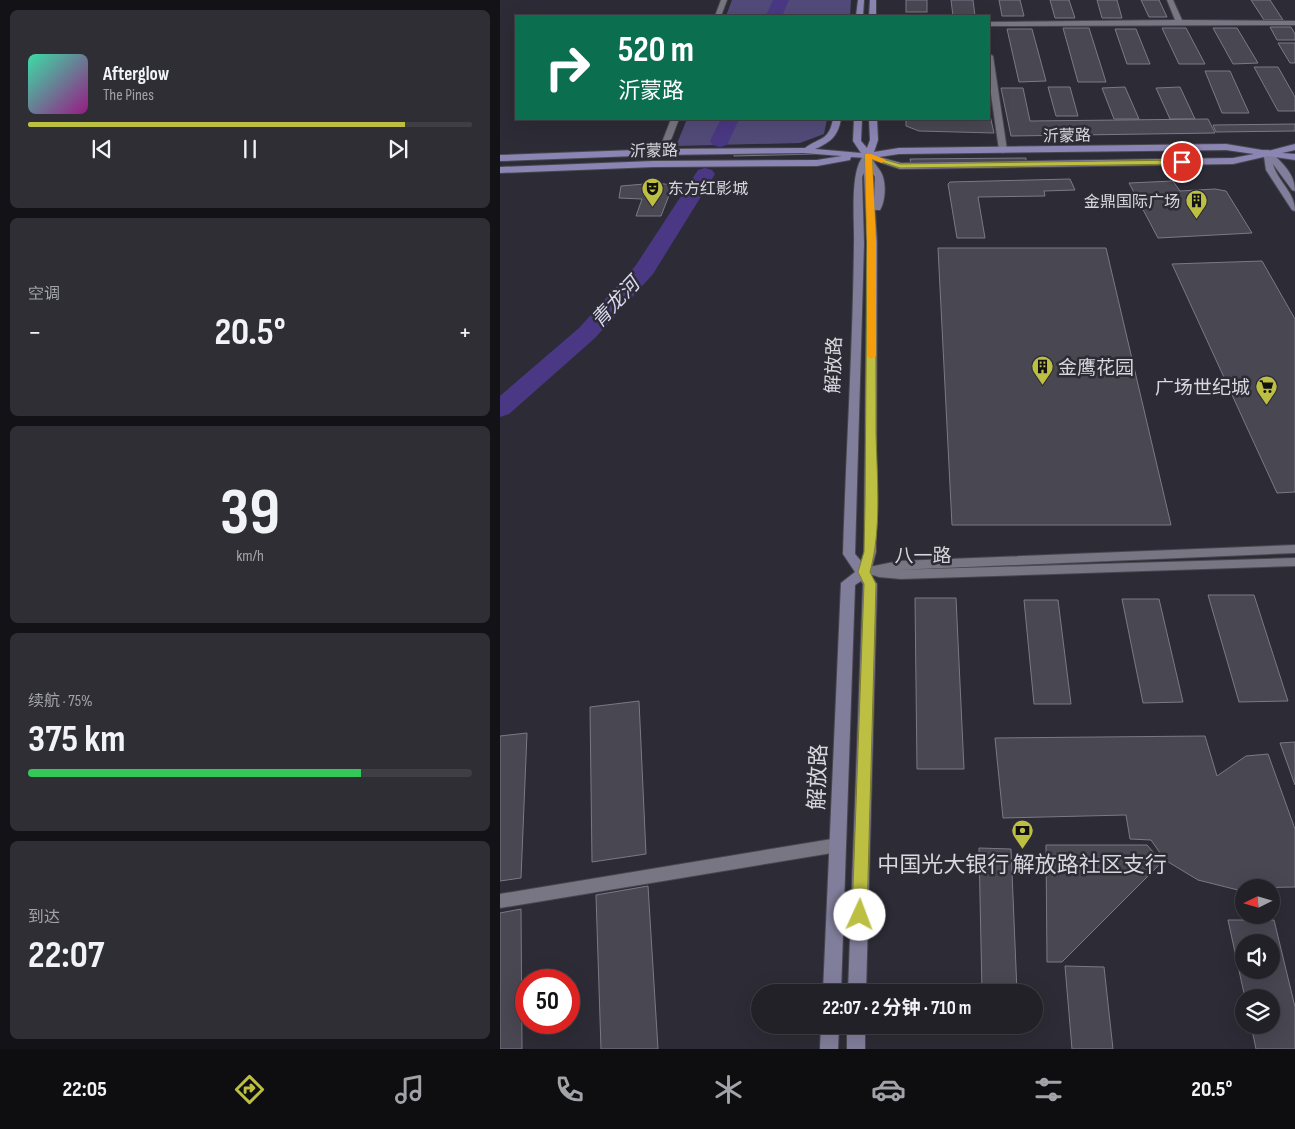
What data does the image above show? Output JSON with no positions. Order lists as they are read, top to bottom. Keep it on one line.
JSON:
{"streets":{"main road":["沂蒙路","解放路"],"street":["八一路"]},"crossings":[["沂蒙路","解放路"],["解放路","八一路"]],"water":["青龙河"],"places":{"theatre":["东方红影城"],"building":["金鼎国际广场","金鹰花园"],"supermarket":["广场世纪城"],"bank":["中国光大银行 解放路社区支行"]},"north":"left","page":{"turn":["520 m","沂蒙路"],"song":["Afterglow","The Pines"],"tile":["空调",["39","km/h"],["续航 · 75%","375 km"],["到达","22:07"]],"heat":["−","20.5°","+"],"limit":"50","trip":"22:07 · 2 分钟 · 710 m","tabs":["22:05","20.5°"]}}
